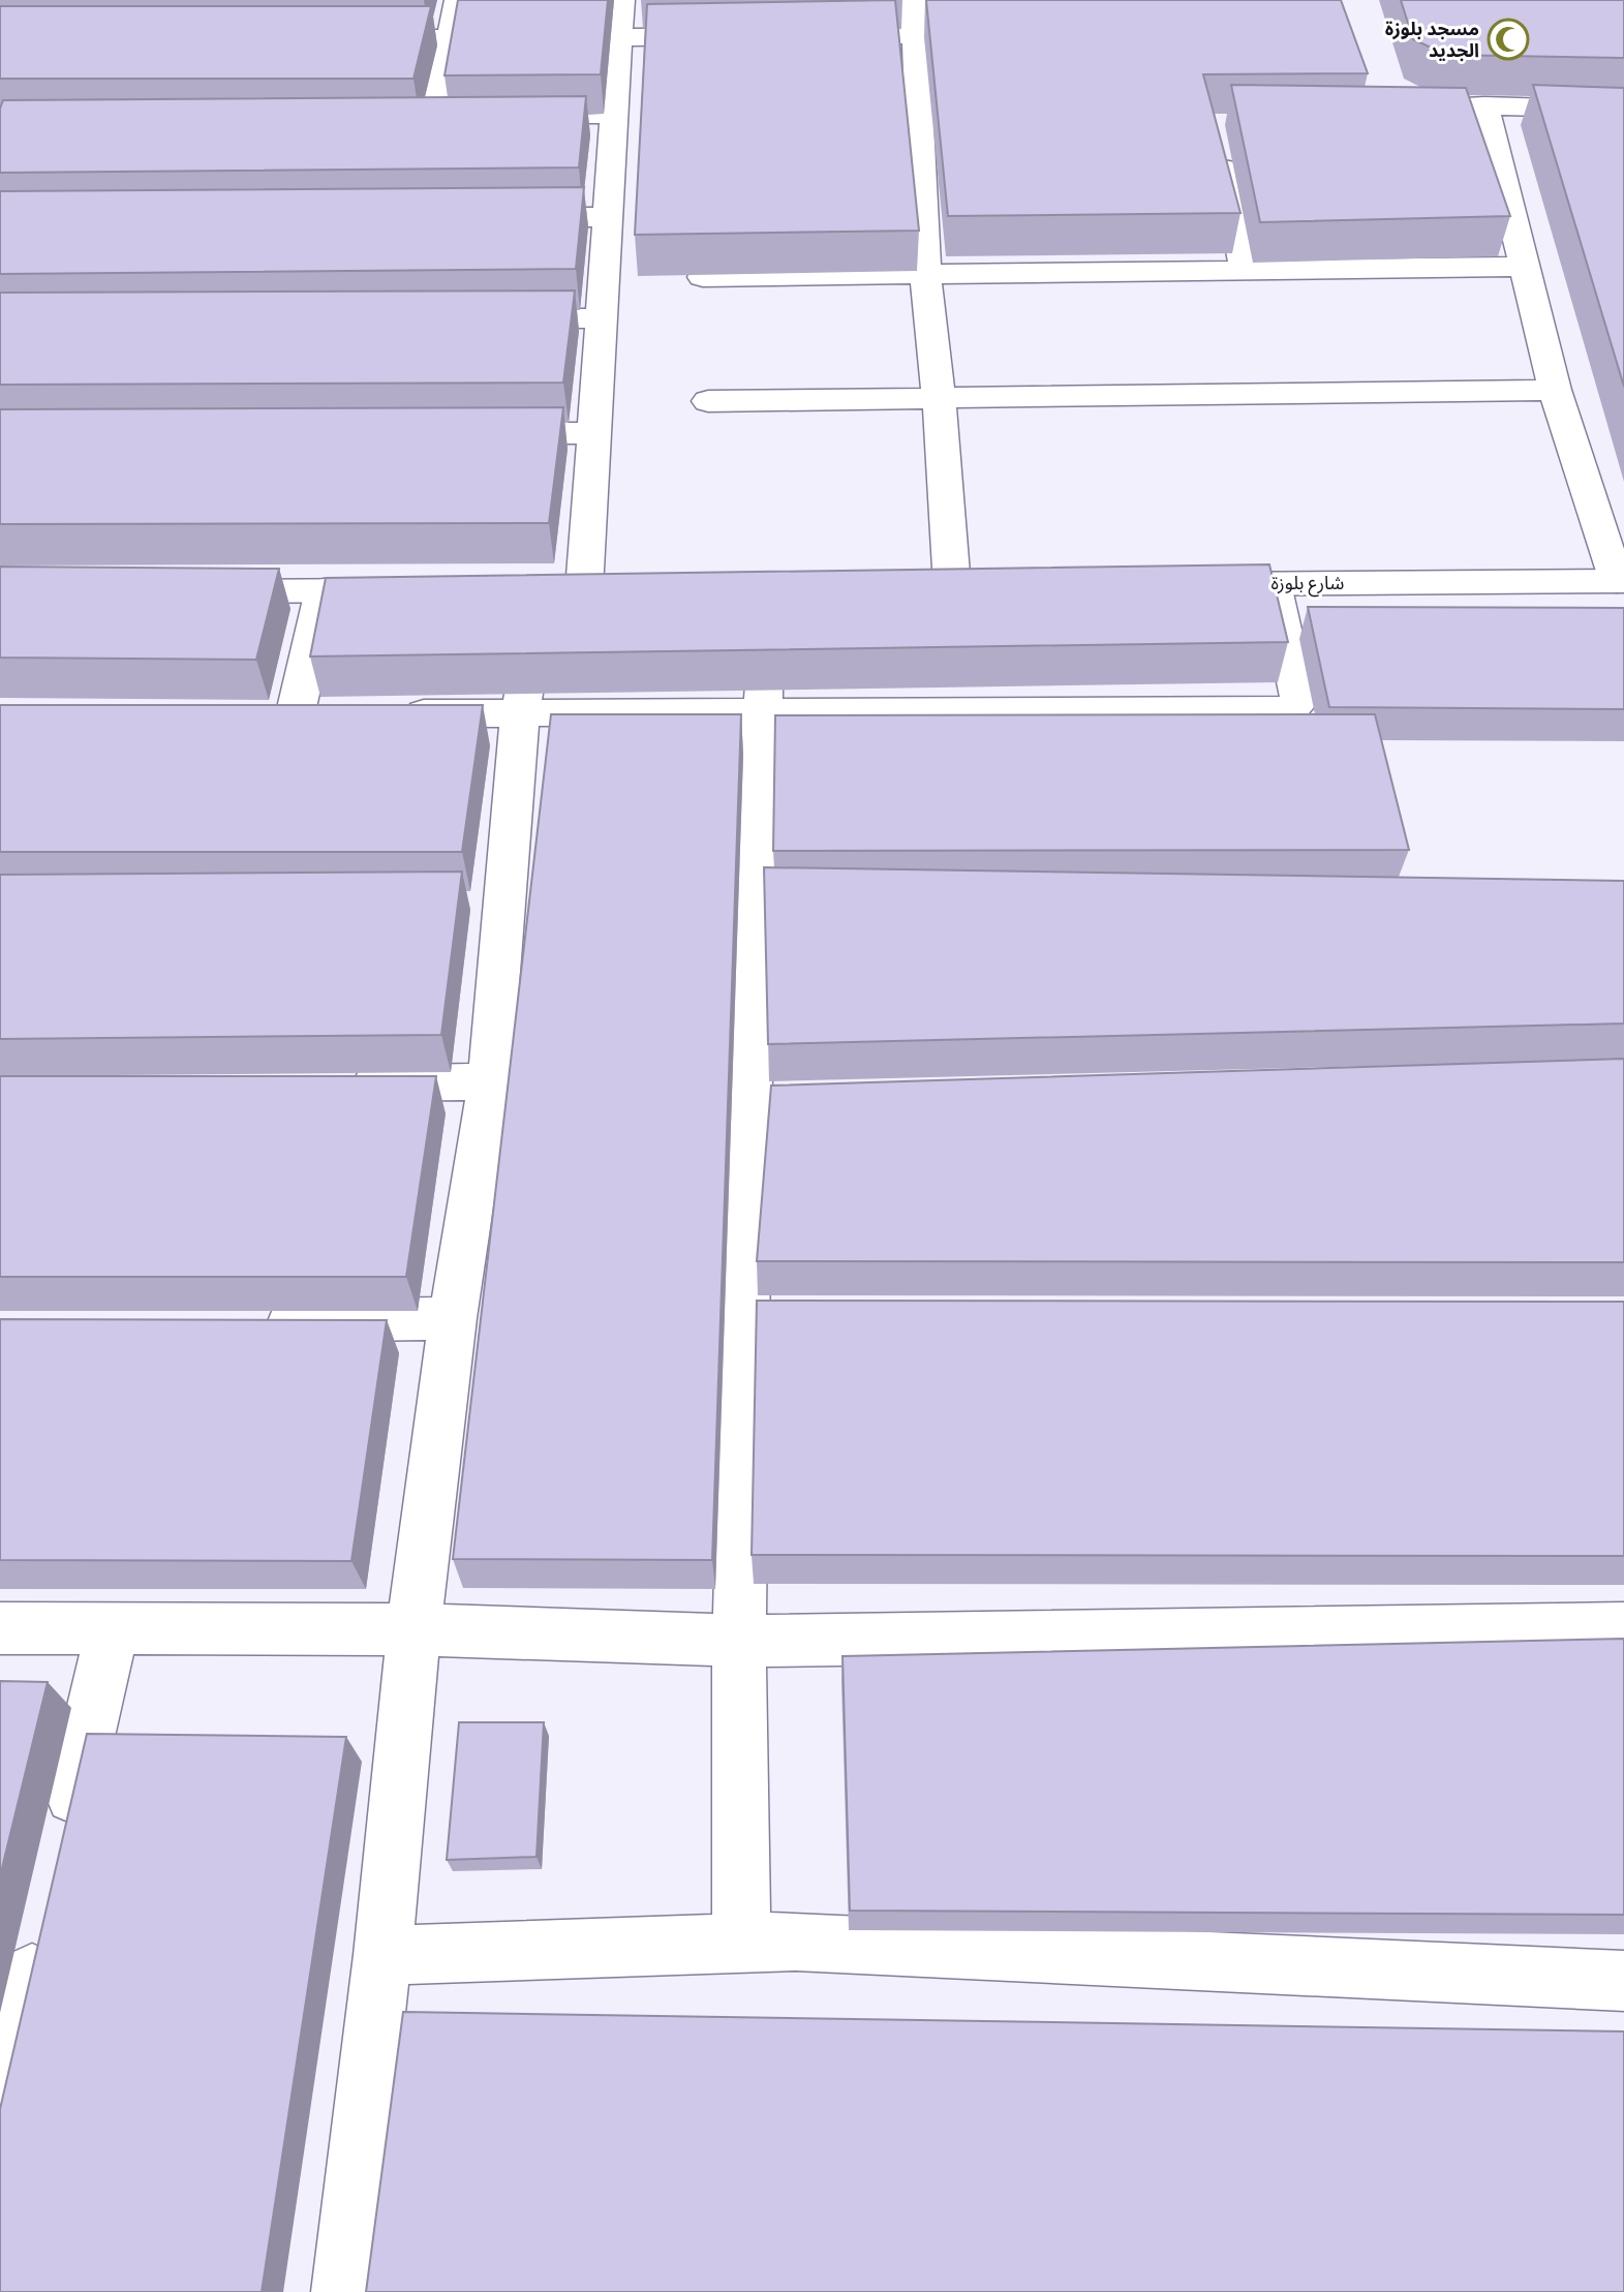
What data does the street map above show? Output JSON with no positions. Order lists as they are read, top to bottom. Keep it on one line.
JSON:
{"streets":{"street":["شارع بلوزة"]},"places":{"mosque":["مسجد بلوزة الجديد"]}}
